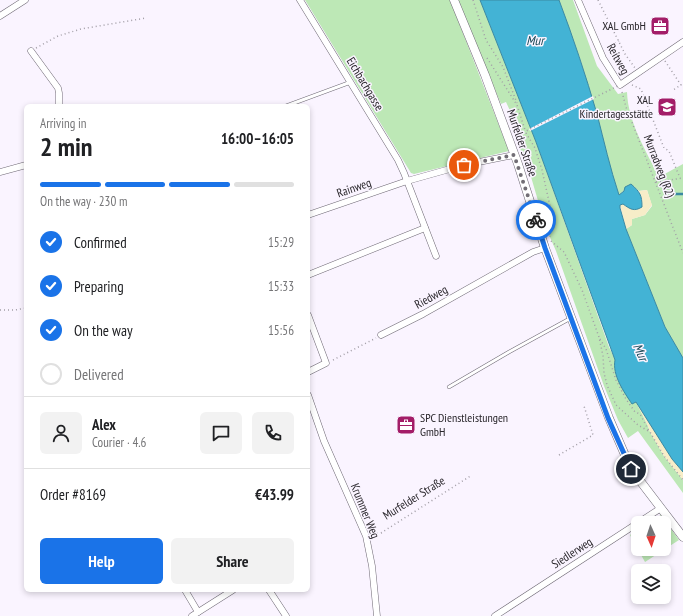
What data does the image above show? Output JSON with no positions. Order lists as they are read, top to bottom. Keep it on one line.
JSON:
{"streets":{"street":["Reitweg","Eichbachgasse","Murfelder Straße","Rainweg","Riedweg","Krummer Weg","Siedlerweg"],"path":["Murradweg (R2)"]},"crossings":[["Reitweg","Murradweg (R2)"],["Eichbachgasse","Rainweg"],["Murfelder Straße","Rainweg"],["Murfelder Straße","Riedweg"],["Murfelder Straße","Krummer Weg"],["Murfelder Straße","Siedlerweg"]],"water":["Mur"],"places":{"office":["XAL GmbH","SPC Dienstleistungen GmbH"],"school or university":["XAL Kindertagesstätte"]},"north":"bottom","page":{"heading":["2 min","Arriving in","16:00–16:05"],"panel":["Alex","Courier · 4.6","Order #8169","€43.99"],"bar":"On the way · 230 m","list":[["Confirmed","15:29"],["Preparing","15:33"],["On the way","15:56"],"Delivered"],"buttons":["Help","Share"]}}
